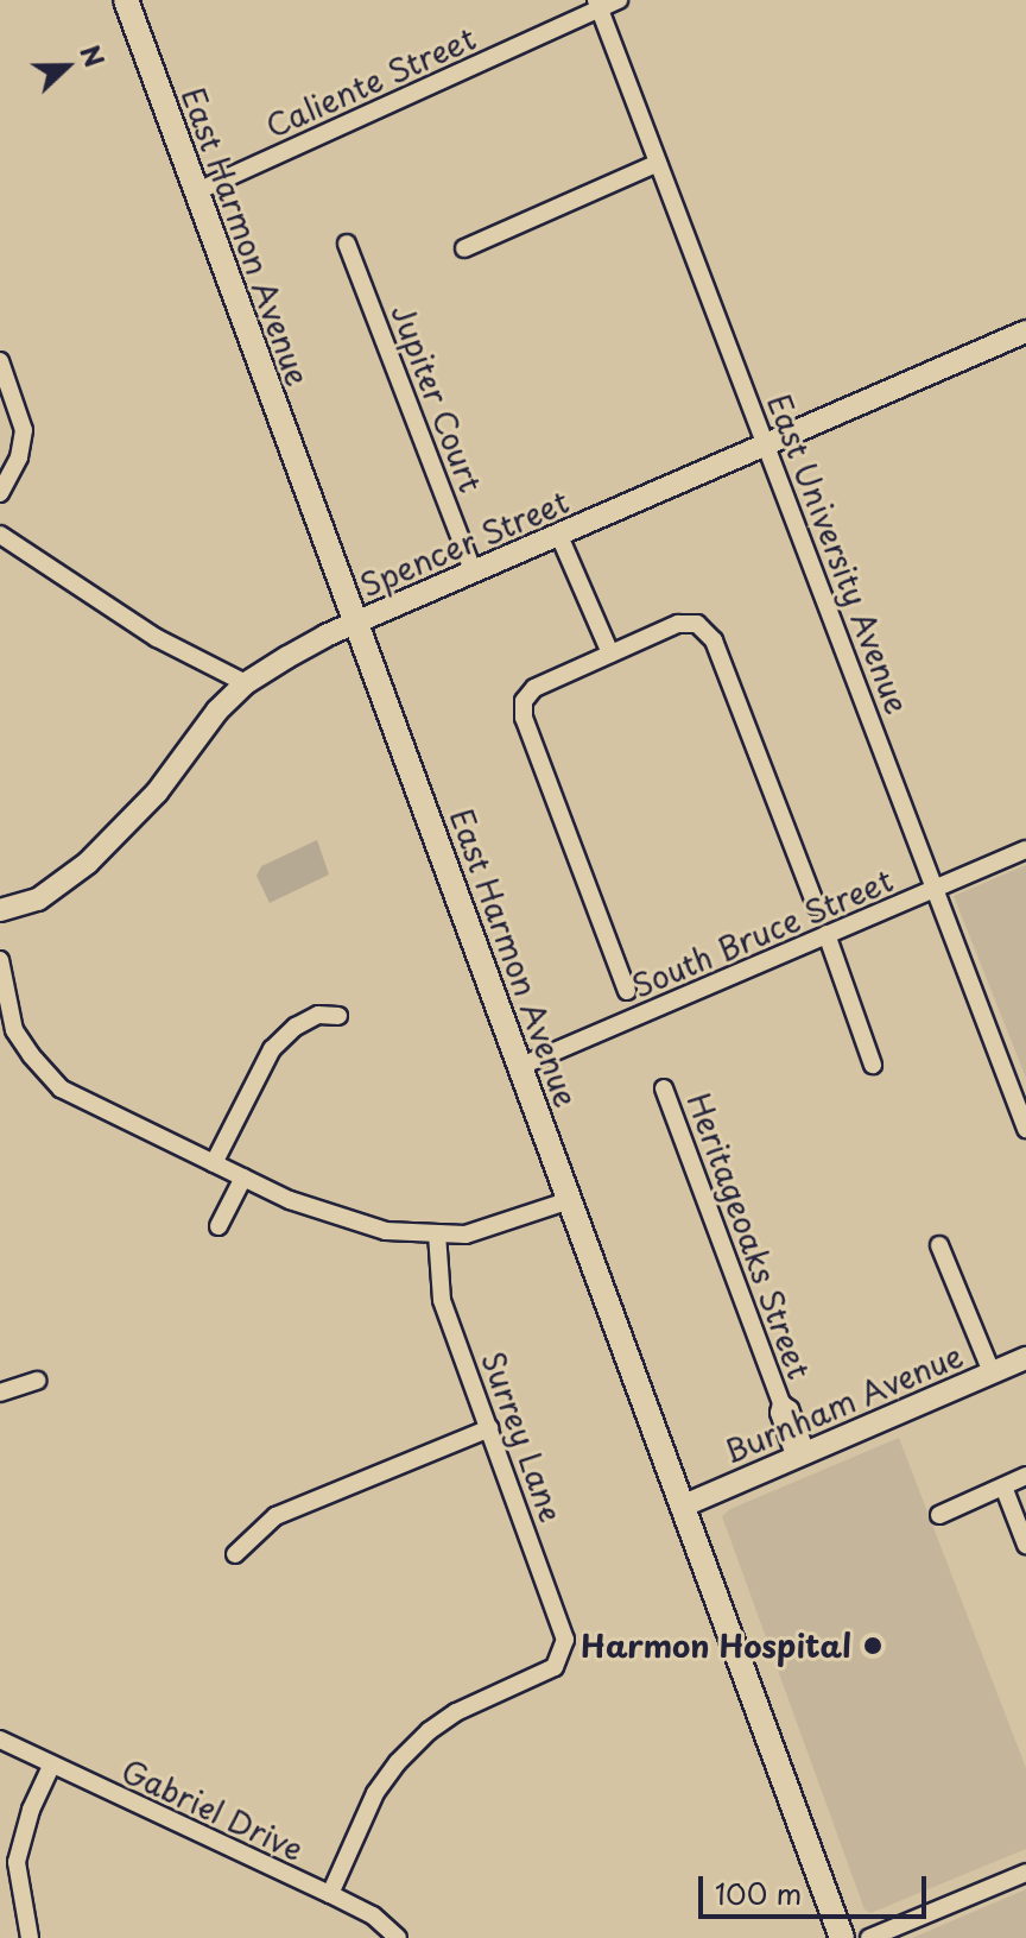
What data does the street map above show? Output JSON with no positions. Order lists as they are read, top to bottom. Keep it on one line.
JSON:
{"streets":{"main road":["East Harmon Avenue"],"street":["Caliente Street","Jupiter Court","Spencer Street","East University Avenue","South Bruce Street","Heritageoaks Street","Burnham Avenue","Surrey Lane","Gabriel Drive"]},"crossings":[["Caliente Street","East Harmon Avenue"],["Caliente Street","East University Avenue"],["East Harmon Avenue","Spencer Street"],["East Harmon Avenue","South Bruce Street"],["East Harmon Avenue","Burnham Avenue"],["Jupiter Court","Spencer Street"],["Spencer Street","East University Avenue"],["East University Avenue","South Bruce Street"],["Heritageoaks Street","Burnham Avenue"],["Surrey Lane","Gabriel Drive"]],"places":["Harmon Hospital"],"scale_bar":"100 m","north":"right"}
